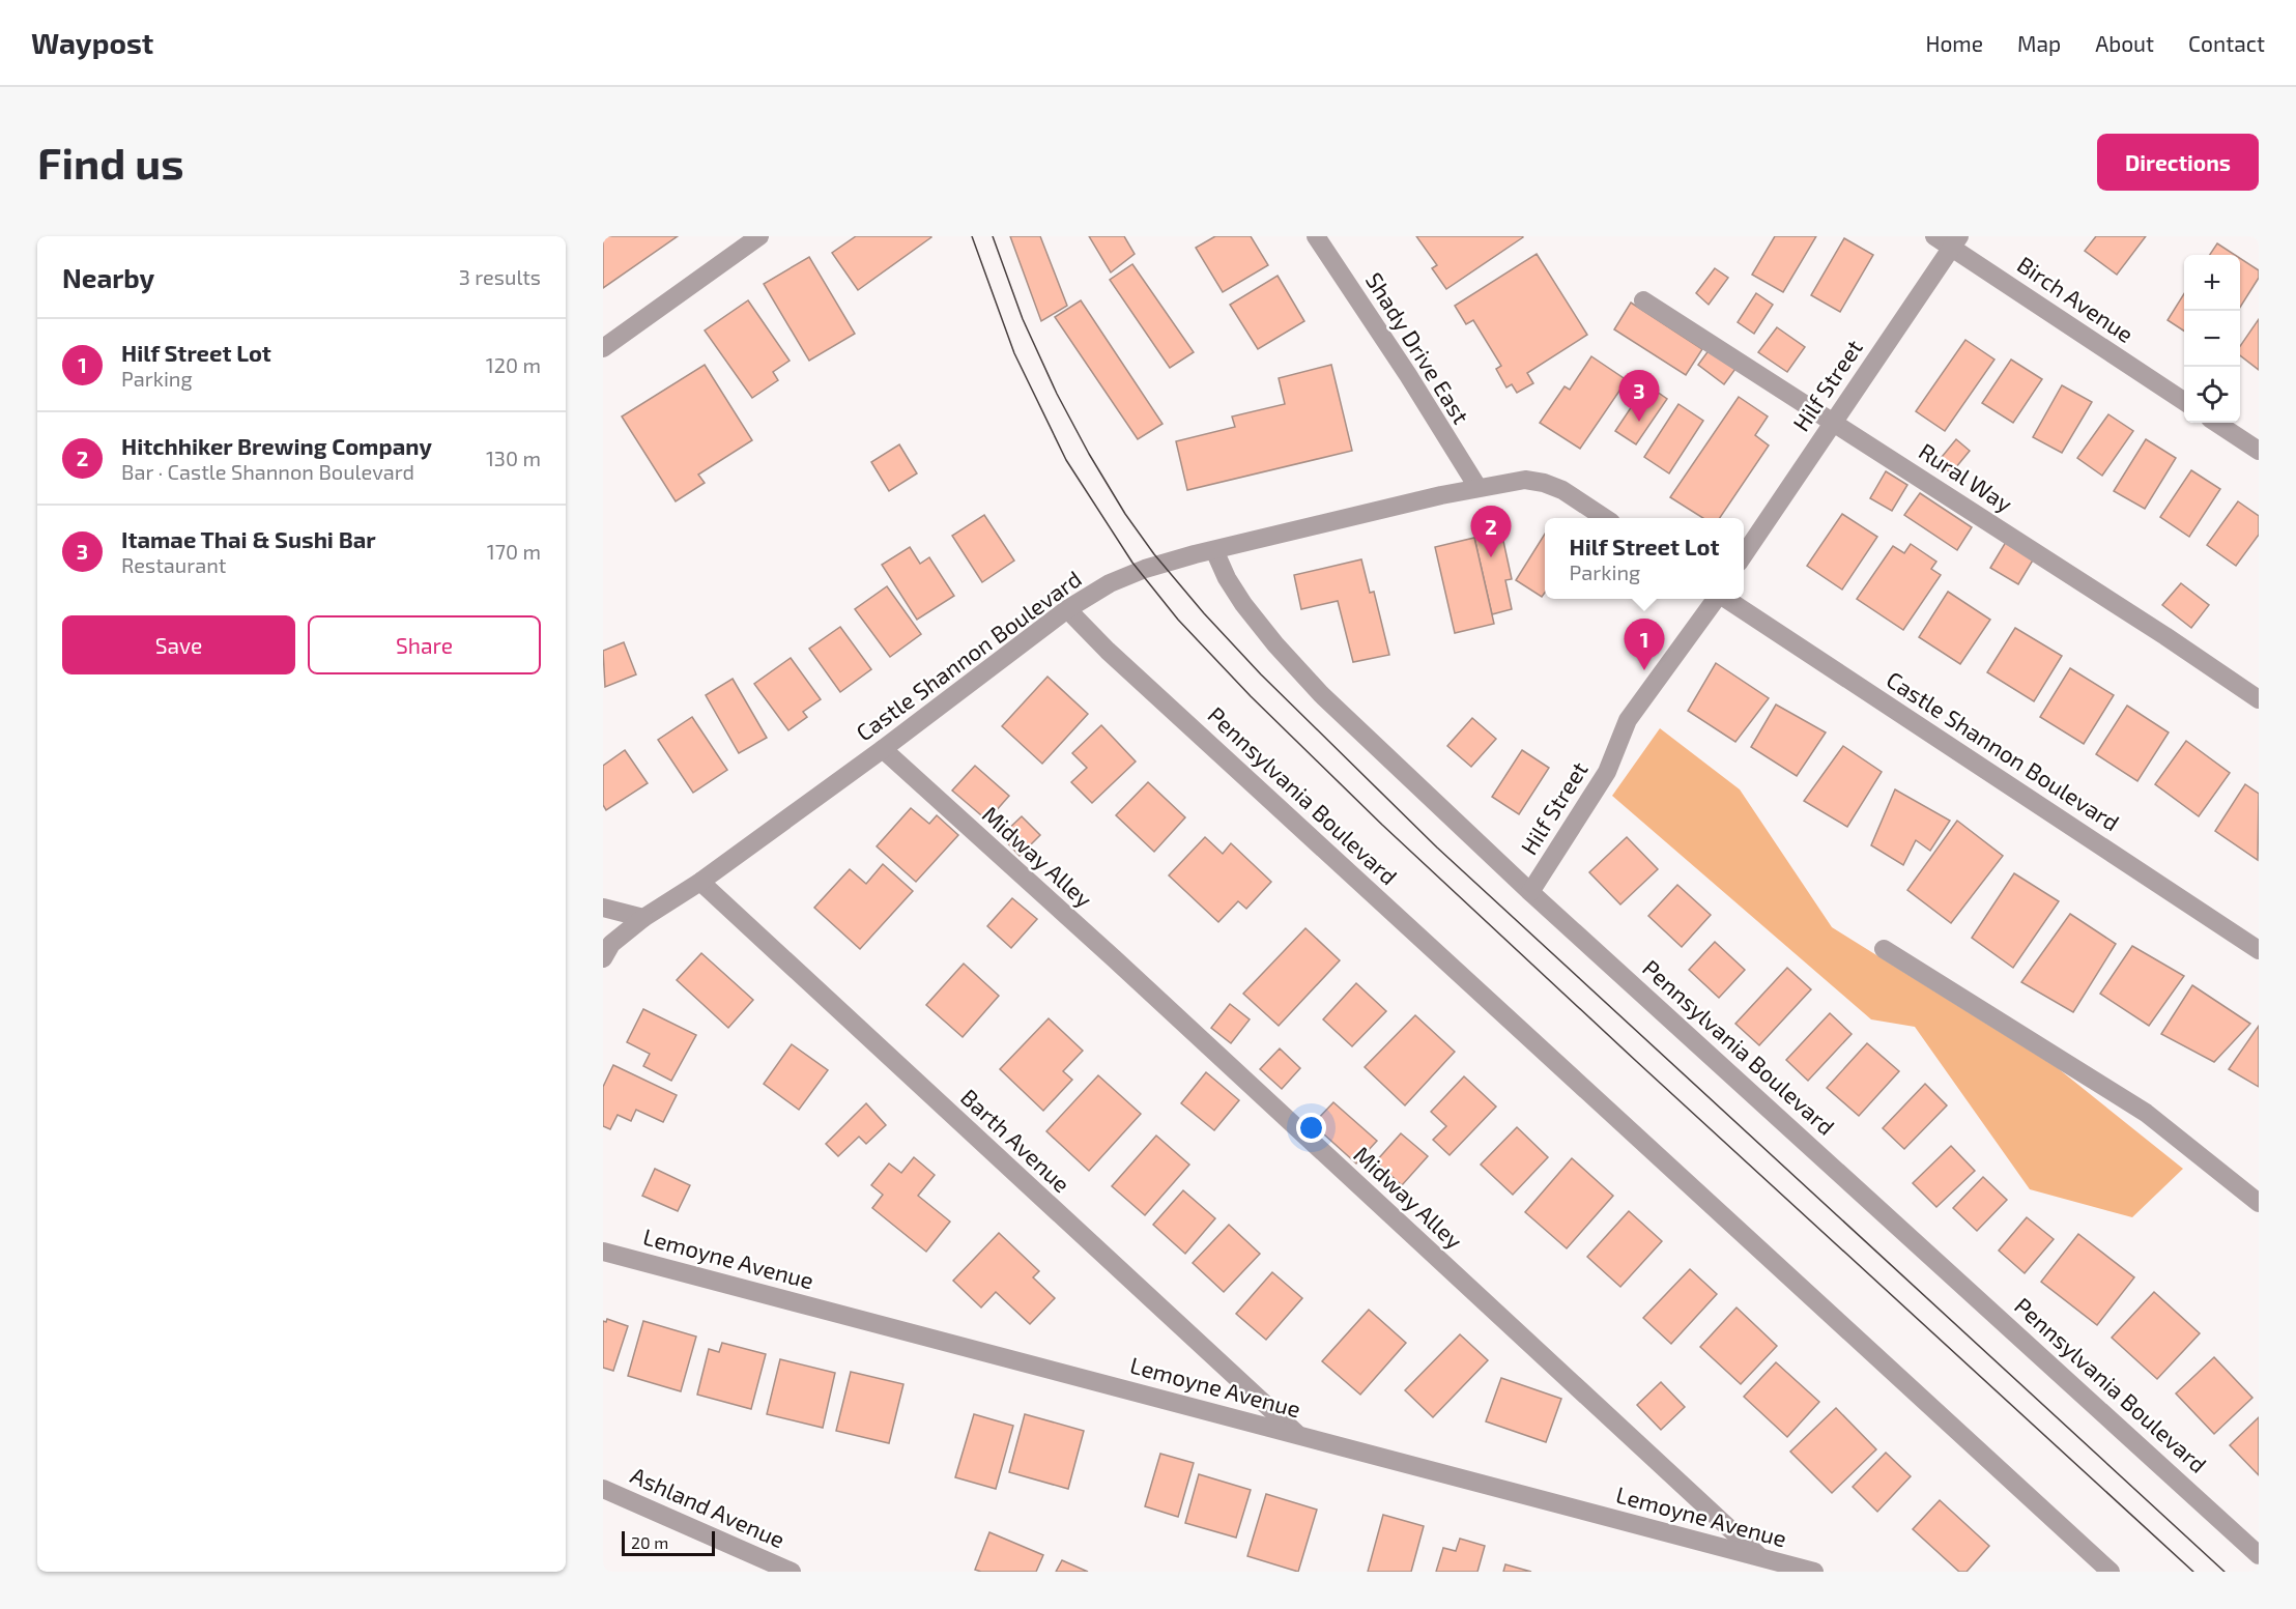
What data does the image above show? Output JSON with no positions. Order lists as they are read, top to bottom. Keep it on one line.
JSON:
{"streets":{"street":["Birch Avenue","Shady Drive East","Hilf Street","Rural Way","Castle Shannon Boulevard","Pennsylvania Boulevard","Midway Alley","Barth Avenue","Lemoyne Avenue","Ashland Avenue"]},"crossings":[["Birch Avenue","Hilf Street"],["Shady Drive East","Castle Shannon Boulevard"],["Hilf Street","Rural Way"],["Hilf Street","Pennsylvania Boulevard"],["Castle Shannon Boulevard","Pennsylvania Boulevard"],["Castle Shannon Boulevard","Midway Alley"],["Castle Shannon Boulevard","Barth Avenue"],["Midway Alley","Lemoyne Avenue"],["Barth Avenue","Lemoyne Avenue"]],"scale_bar":"20 m","page":{"header":"Waypost","nav":["Home","Map","About","Contact"],"buttons":["Directions",["Save","Share"]],"title":"Find us","heading":["Nearby","3 results"],"map_buttons":["+","−"],"list":[{"mark":"1","name":"Hilf Street Lot","note":"Parking","value":"120 m"},{"mark":"2","name":"Hitchhiker Brewing Company","note":"Bar · Castle Shannon Boulevard","value":"130 m"},{"mark":"3","name":"Itamae Thai & Sushi Bar","note":"Restaurant","value":"170 m"}],"pins":["3","2","1"],"popup":["Hilf Street Lot","Parking"],"scale":"20 m"}}
